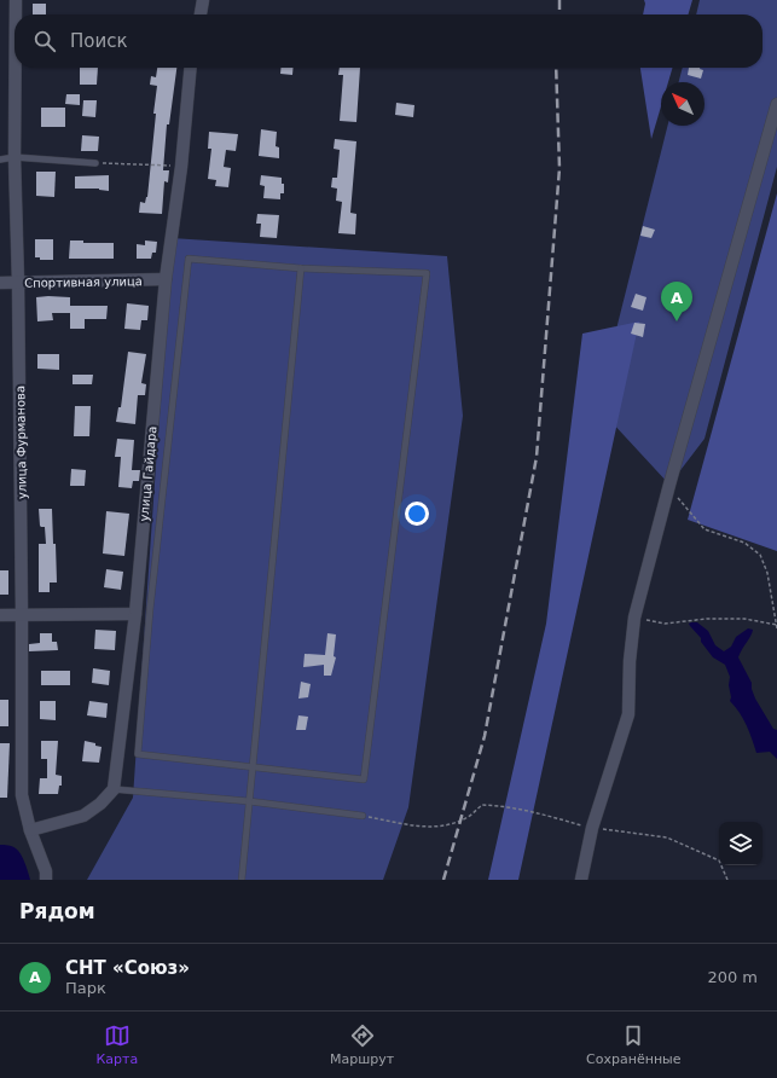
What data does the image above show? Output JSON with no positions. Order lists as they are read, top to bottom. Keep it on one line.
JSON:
{"streets":{"street":["Спортивная улица","улица Фурманова","улица Гайдара"]},"crossings":[["Спортивная улица","улица Фурманова"],["Спортивная улица","улица Гайдара"]],"north":"top left","page":{"search":"Поиск","pins":"A","heading":"Рядом","list":[{"mark":"A","name":"СНТ «Союз»","note":"Парк","value":"200 m"}],"nav":["Карта","Маршрут","Сохранённые"]}}
